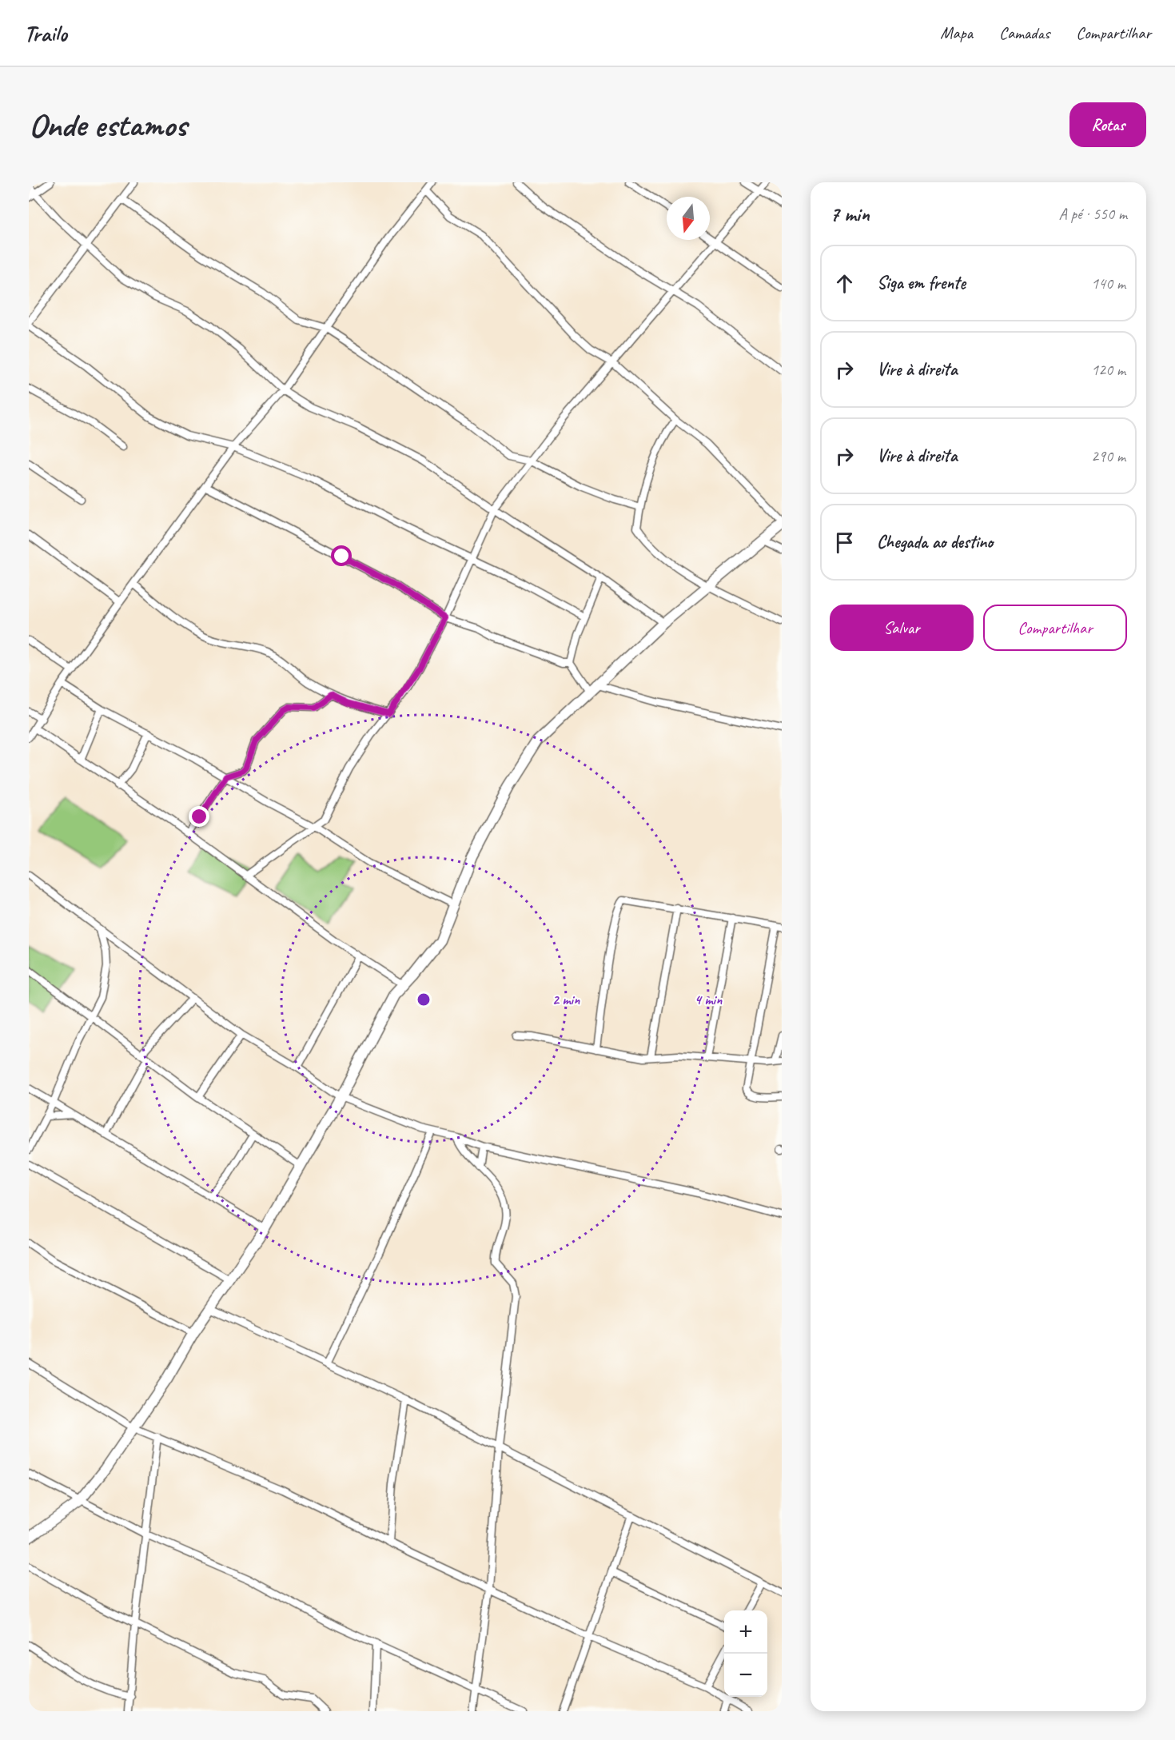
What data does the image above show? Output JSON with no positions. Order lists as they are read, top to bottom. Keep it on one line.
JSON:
{"north":"bottom","page":{"header":"Trailo","nav":["Mapa","Camadas","Compartilhar"],"buttons":["Rotas",["Salvar","Compartilhar"]],"title":"Onde estamos","heading":["7 min","A pé · 550 m"],"list":[["Siga em frente","140 m"],["Vire à direita","120 m"],["Vire à direita","290 m"],"Chegada ao destino"],"map_buttons":["+","−"]},"rings":["2 min","4 min"]}
